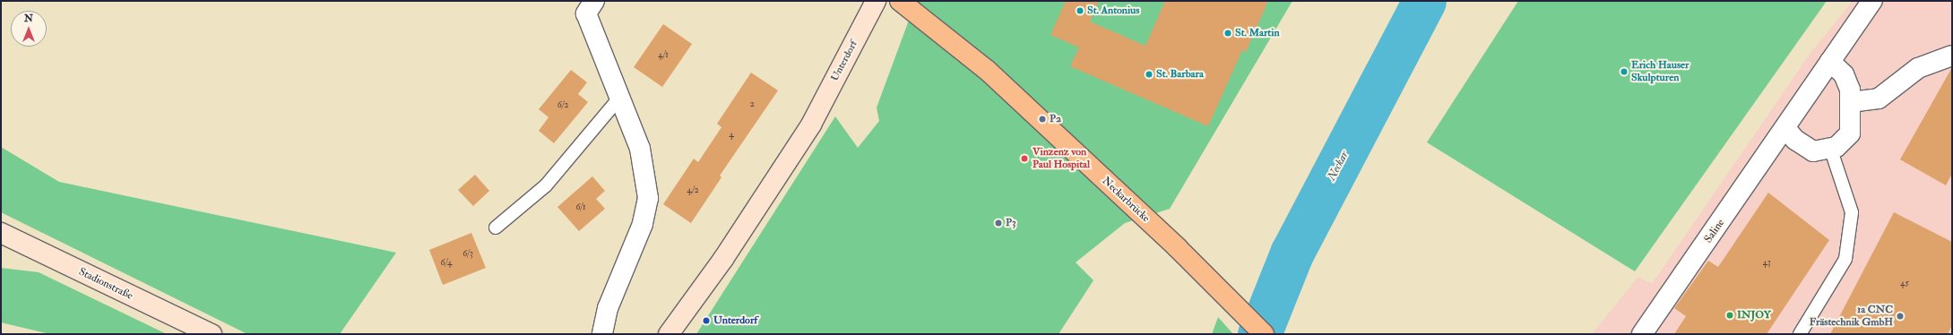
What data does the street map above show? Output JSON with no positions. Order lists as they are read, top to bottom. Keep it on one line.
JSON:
{"streets":{"main road":["Neckarbrücke"],"street":["Unterdorf","Saline","Stadionstraße"]},"water":["Neckar"],"places":["St. Antonius","St. Martin","Erich Hauser Skulpturen","St. Barbara","P2","Vinzenz von Paul Hospital","P3","INJOY","1a CNC Frästechnik GmbH","Unterdorf"],"house_numbers":["4/1","2","6/2","4","4/2","6/1","6/3","6/4","43","45"],"north":"top"}
